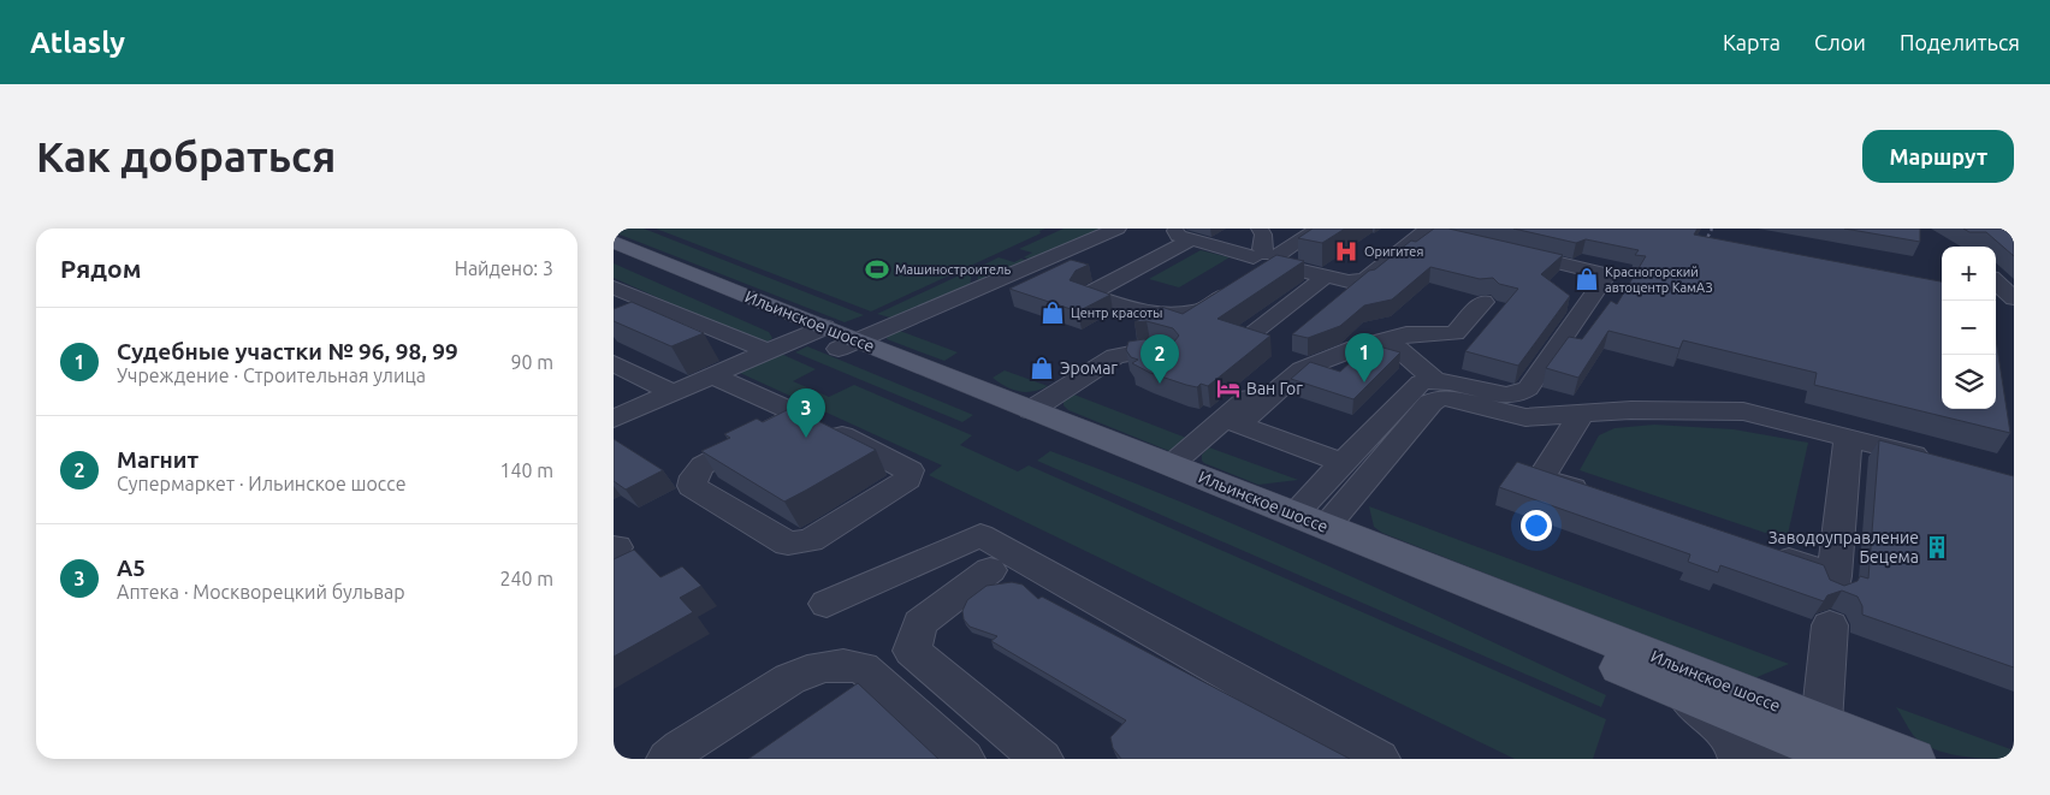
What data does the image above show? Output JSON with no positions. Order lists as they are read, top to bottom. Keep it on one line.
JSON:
{"streets":{"main road":["Ильинское шоссе"]},"places":{"hospital":["Оригитея"],"sports":["Машиностроитель"],"shop":["Красногорский автоцентр КамАЗ","Центр красоты","Эромаг"],"hotel":["Ван Гог"],"building":["Заводоуправление Бецема"]},"page":{"header":"Atlasly","nav":["Карта","Слои","Поделиться"],"buttons":"Маршрут","title":"Как добраться","heading":["Рядом","Найдено: 3"],"map_buttons":["+","−"],"list":[{"mark":"1","name":"Судебные участки № 96, 98, 99","note":"Учреждение · Строительная улица","value":"90 m"},{"mark":"2","name":"Магнит","note":"Супермаркет · Ильинское шоссе","value":"140 m"},{"mark":"3","name":"А5","note":"Аптека · Москворецкий бульвар","value":"240 m"}],"pins":["1","2","3"]}}
